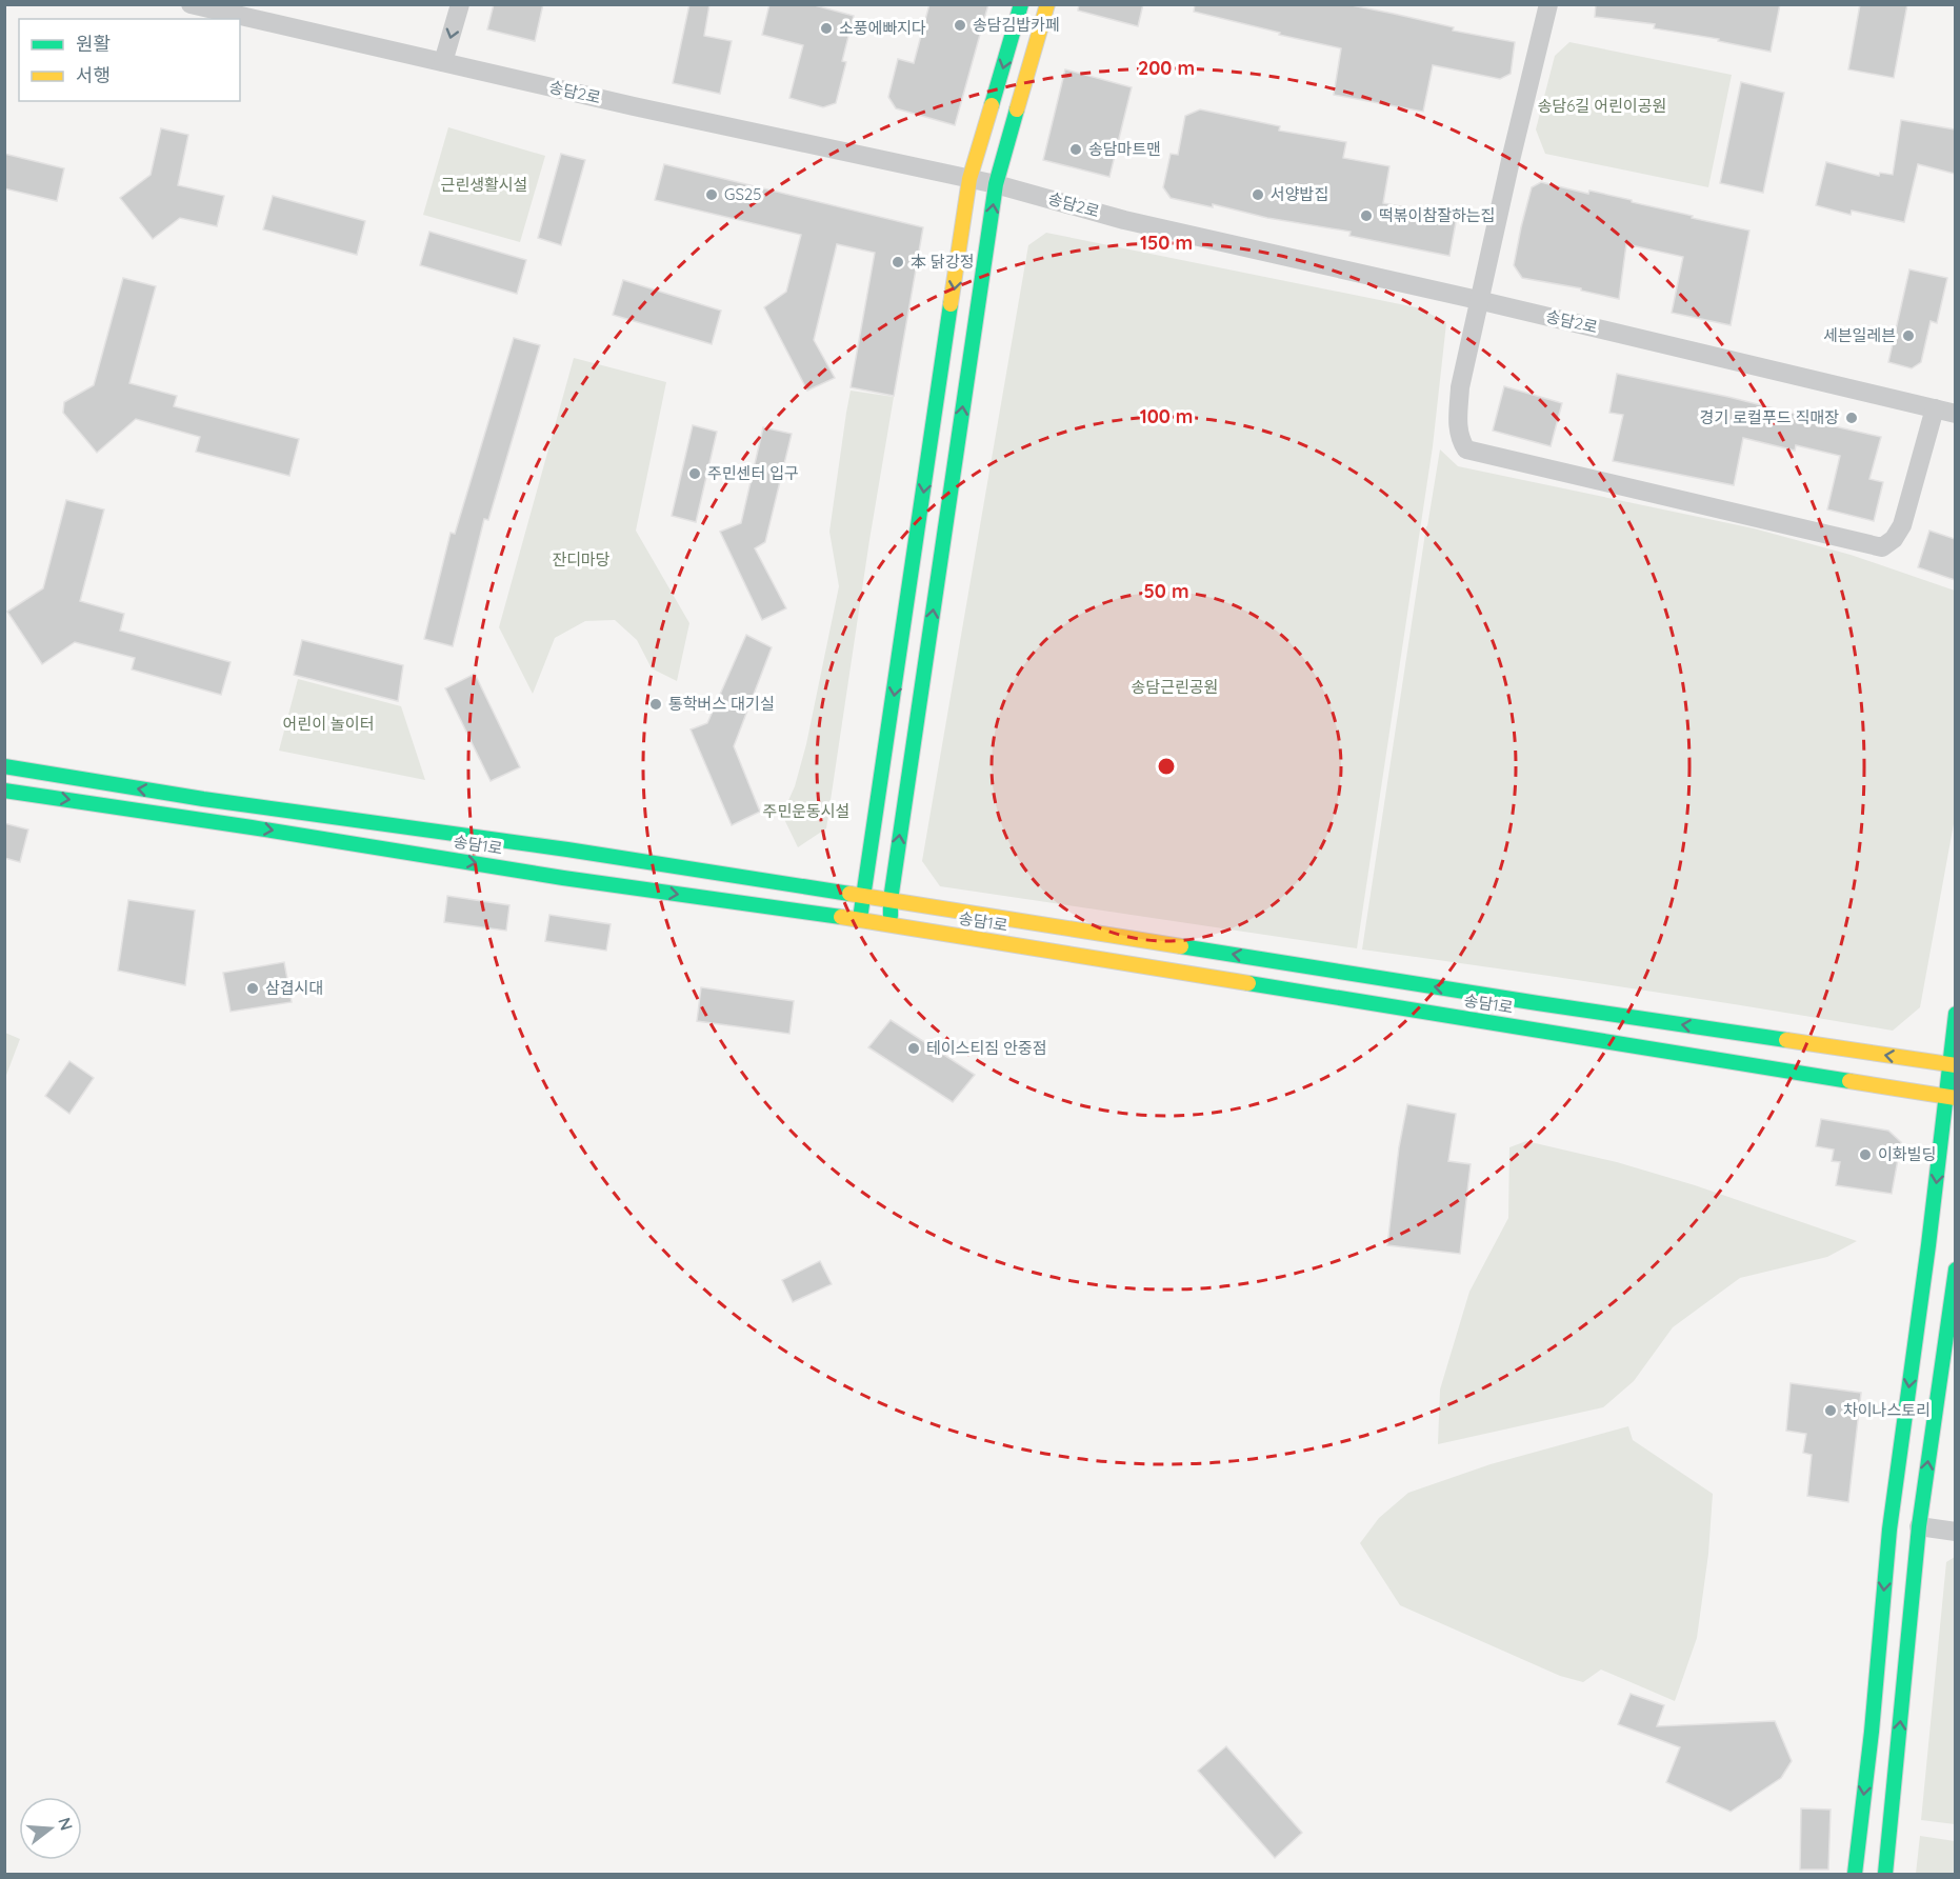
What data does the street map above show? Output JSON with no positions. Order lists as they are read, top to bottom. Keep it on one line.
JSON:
{"streets":{"main road":["송담1로"],"street":["송담2로"]},"parks":["송담6길 어린이공원","근린생활시설","잔디마당","송담근린공원","어린이 놀이터","주민운동시설"],"places":["송담김밥카페","소풍에빠지다","송담마트맨","GS25","서양밥집","떡볶이참잘하는집","本 닭강정","세븐일레븐","경기 로컬푸드 직매장","주민센터 입구","통학버스 대기실","삼겹시대","테이스티짐 안중점","이화빌딩","차이나스토리"],"legend":["원활","서행"],"north":"right","rings":["200 m","150 m","100 m","50 m"]}
